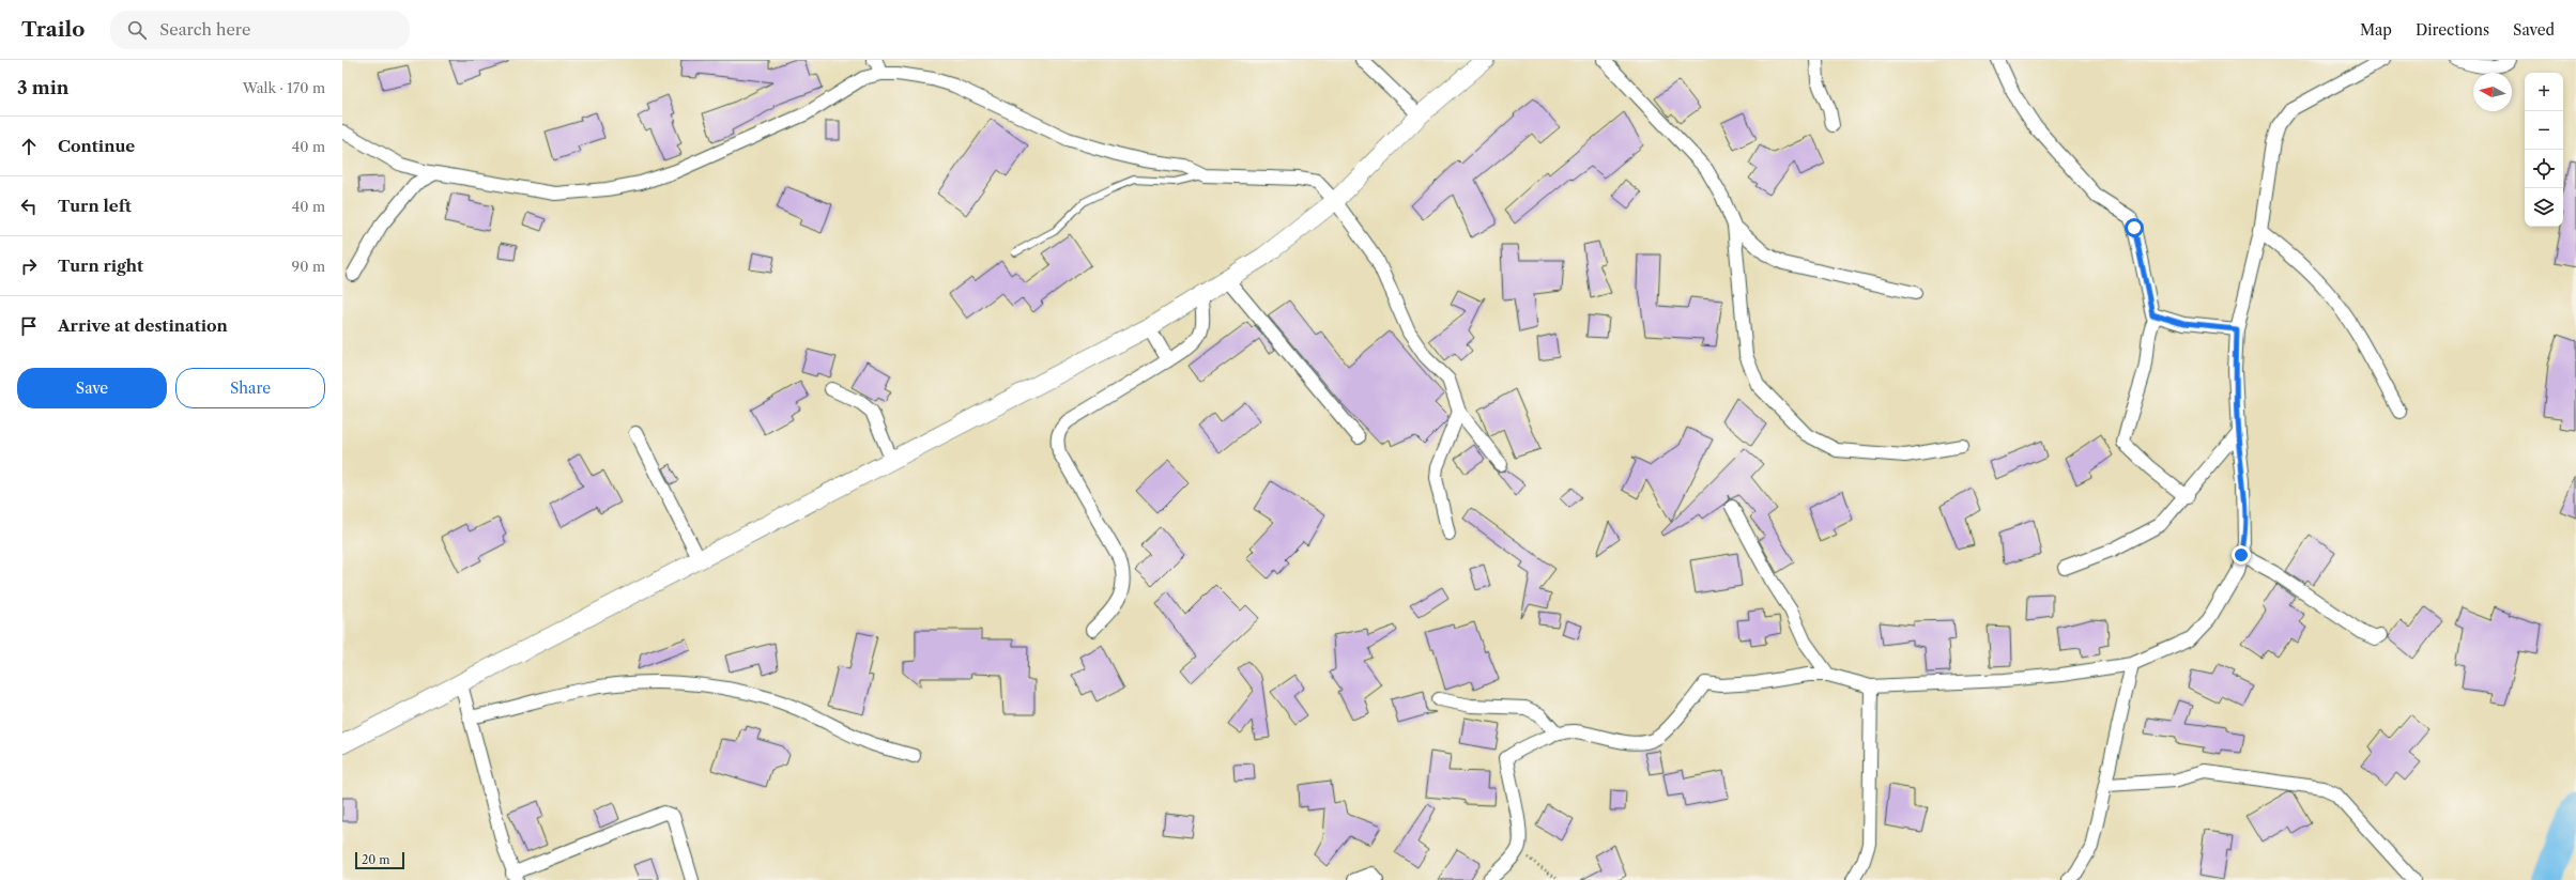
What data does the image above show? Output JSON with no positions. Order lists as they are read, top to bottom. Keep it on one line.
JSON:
{"scale_bar":"20 m","north":"left","page":{"header":"Trailo","search":"Search here","nav":["Map","Directions","Saved"],"heading":["3 min","Walk · 170 m"],"map_buttons":["+","−"],"list":[["Continue","40 m"],["Turn left","40 m"],["Turn right","90 m"],"Arrive at destination"],"buttons":["Save","Share"],"scale":"20 m"}}
